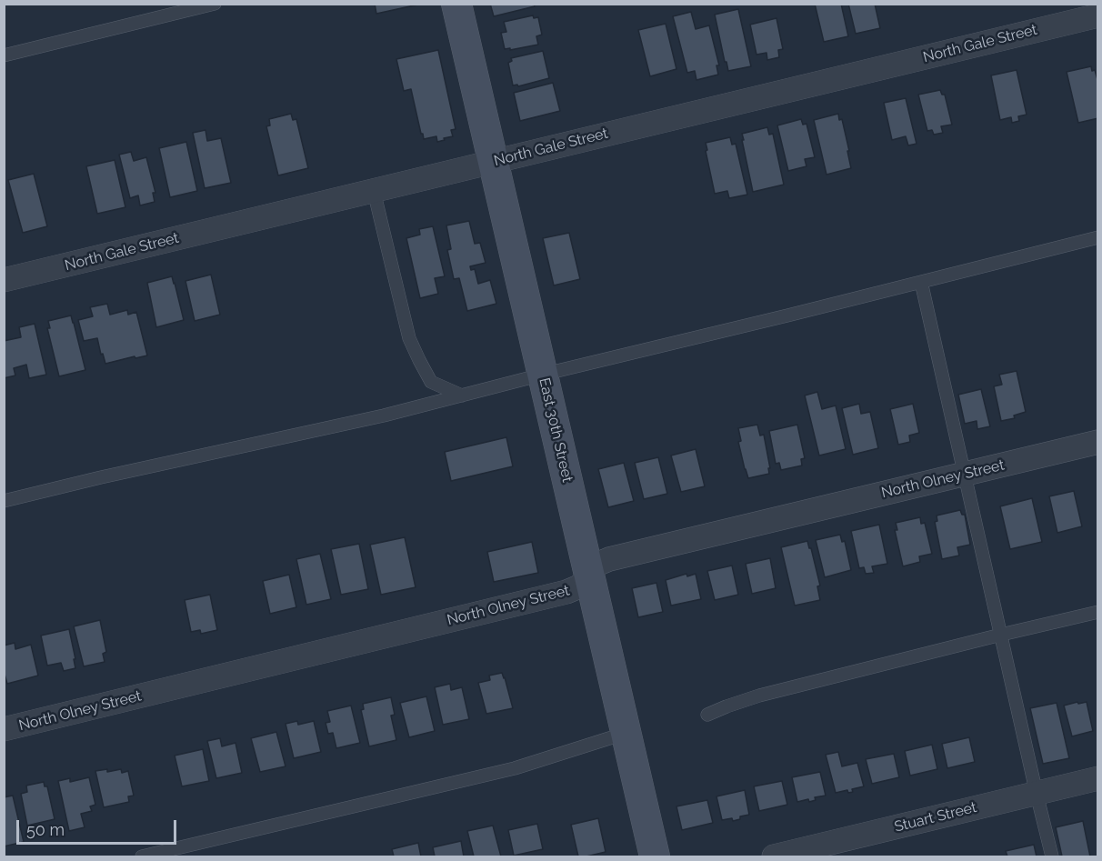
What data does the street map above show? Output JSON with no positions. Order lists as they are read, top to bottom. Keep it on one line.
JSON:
{"streets":{"main road":["East 30th Street"],"street":["North Gale Street","North Olney Street","Stuart Street"]},"crossings":[["North Gale Street","East 30th Street"],["East 30th Street","North Olney Street"]],"scale_bar":"50 m"}
